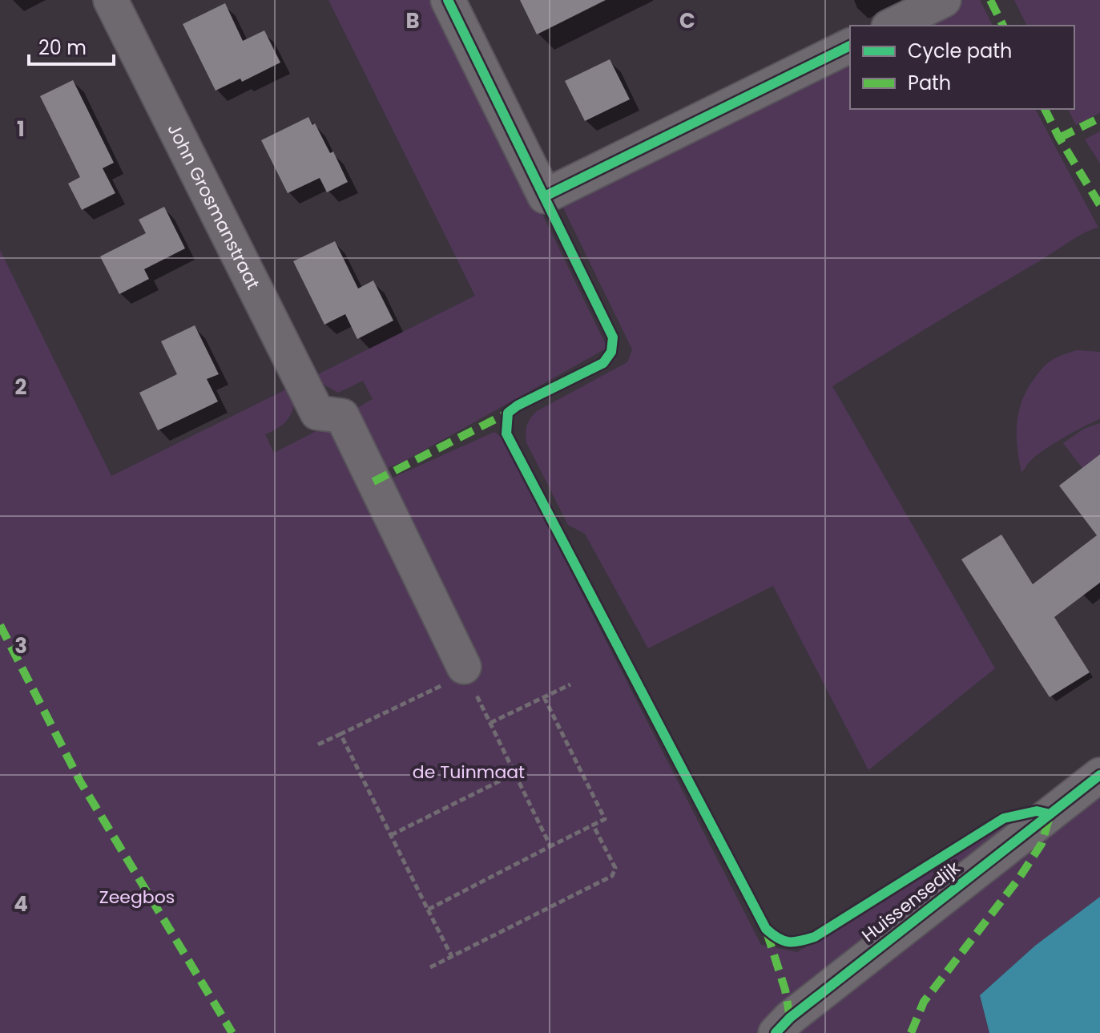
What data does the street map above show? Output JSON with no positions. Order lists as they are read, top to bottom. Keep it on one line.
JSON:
{"streets":{"street":["John Grosmanstraat","Huissensedijk"]},"parks":["de Tuinmaat","Zeegbos"],"legend":["Cycle path","Path"],"scale_bar":"20 m","grid":{"columns":["B","C"],"rows":["1","2","3","4"]}}
